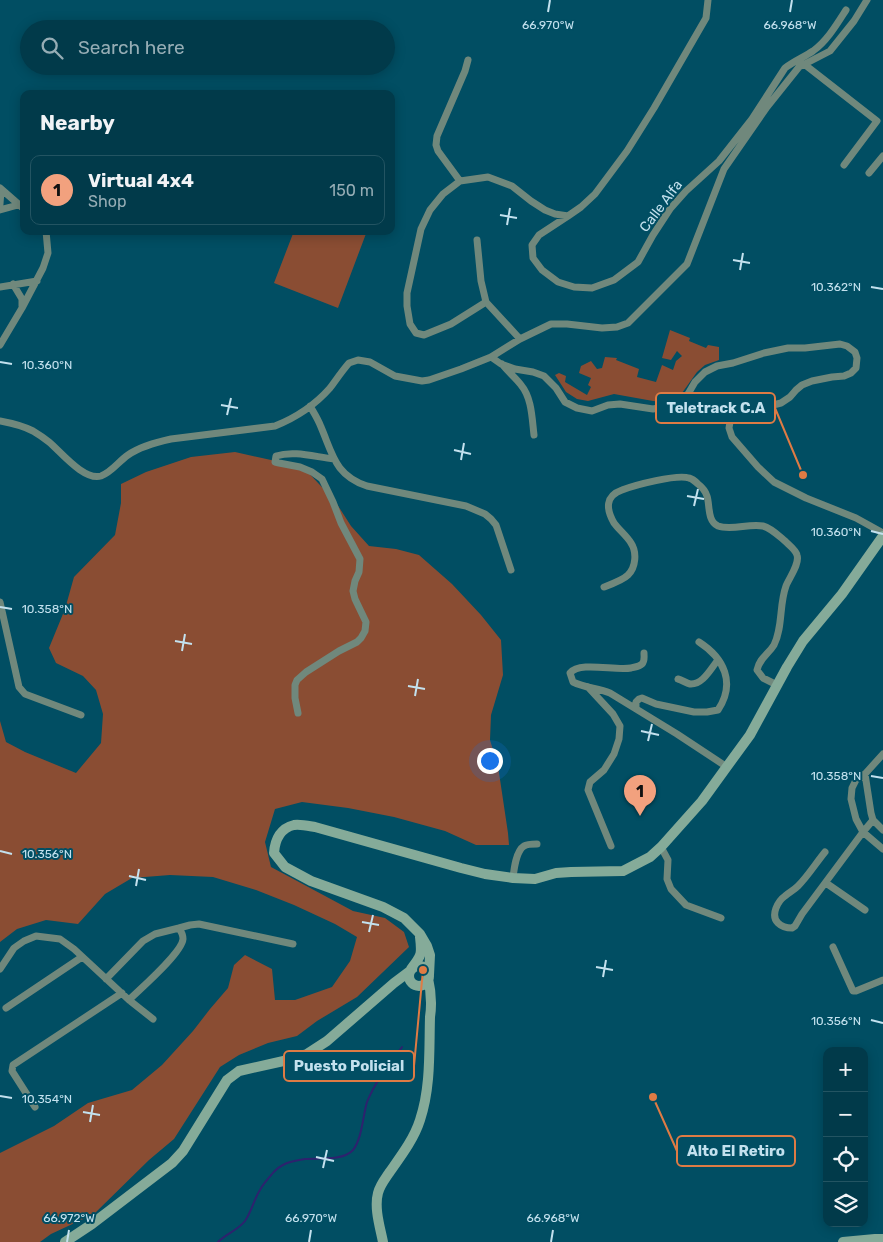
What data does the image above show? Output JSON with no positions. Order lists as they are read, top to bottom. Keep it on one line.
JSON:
{"streets":{"street":["Calle Alfa"]},"places":["Teletrack C.A","Puesto Policial","Alto El Retiro"],"page":{"search":"Search here","heading":"Nearby","list":[{"mark":"1","name":"Virtual 4x4","note":"Shop","value":"150 m"}],"pins":"1","map_buttons":["+","−"]},"coordinates":["66.970°W","66.968°W","10.362°N","10.360°N","10.358°N","10.356°N","10.354°N","66.972°W"]}
